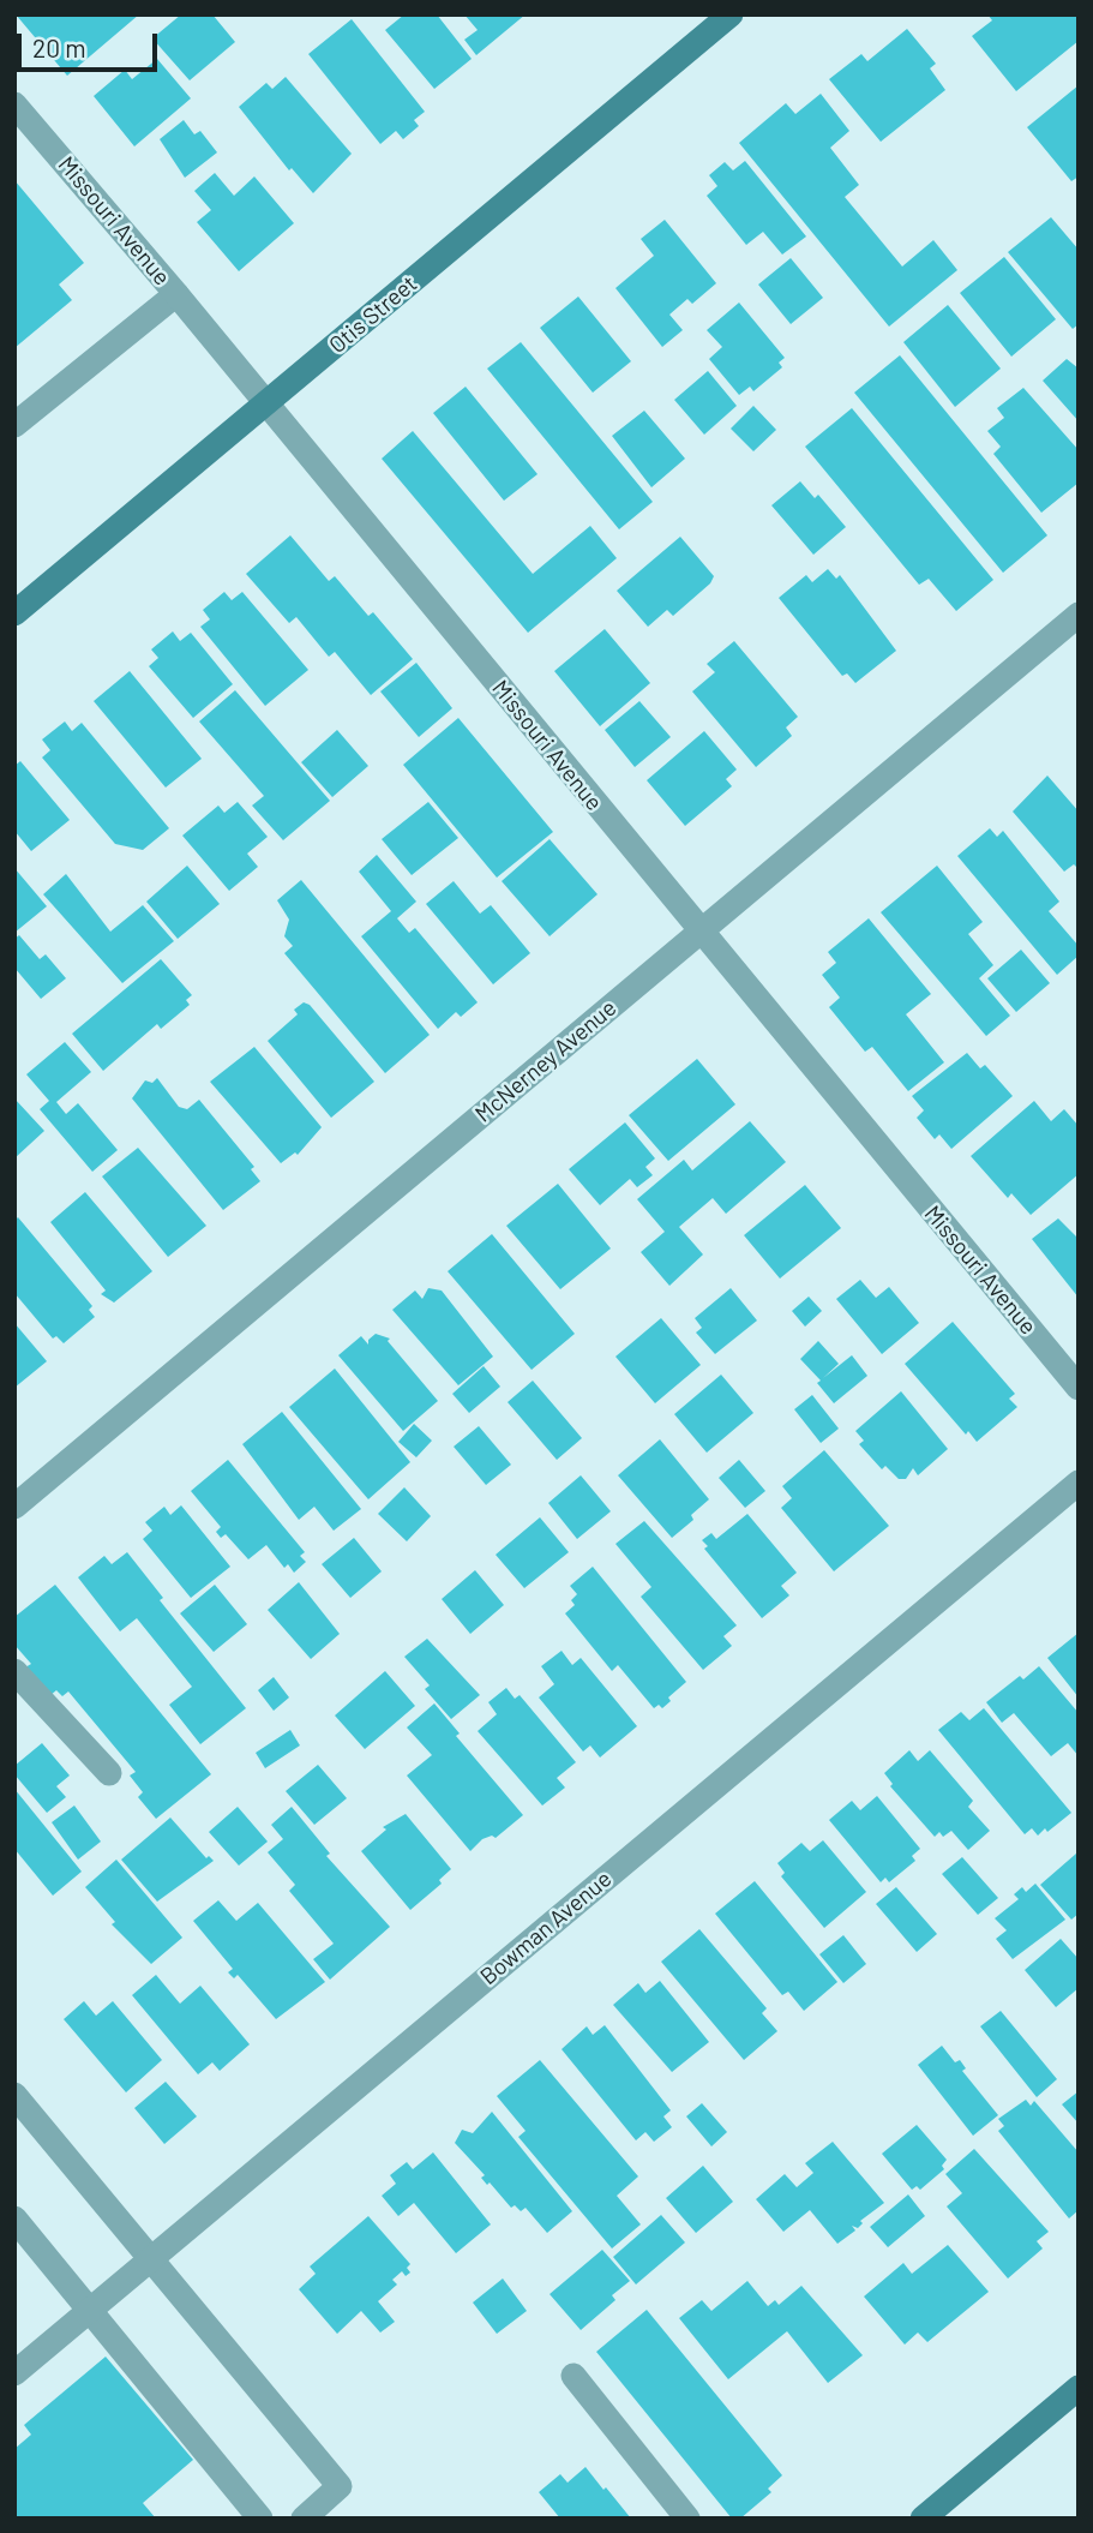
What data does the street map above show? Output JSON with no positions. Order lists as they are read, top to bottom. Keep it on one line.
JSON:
{"streets":{"main road":["Otis Street"],"street":["Missouri Avenue","McNerney Avenue","Bowman Avenue"]},"crossings":[["Missouri Avenue","Otis Street"],["Missouri Avenue","McNerney Avenue"]],"scale_bar":"20 m"}
